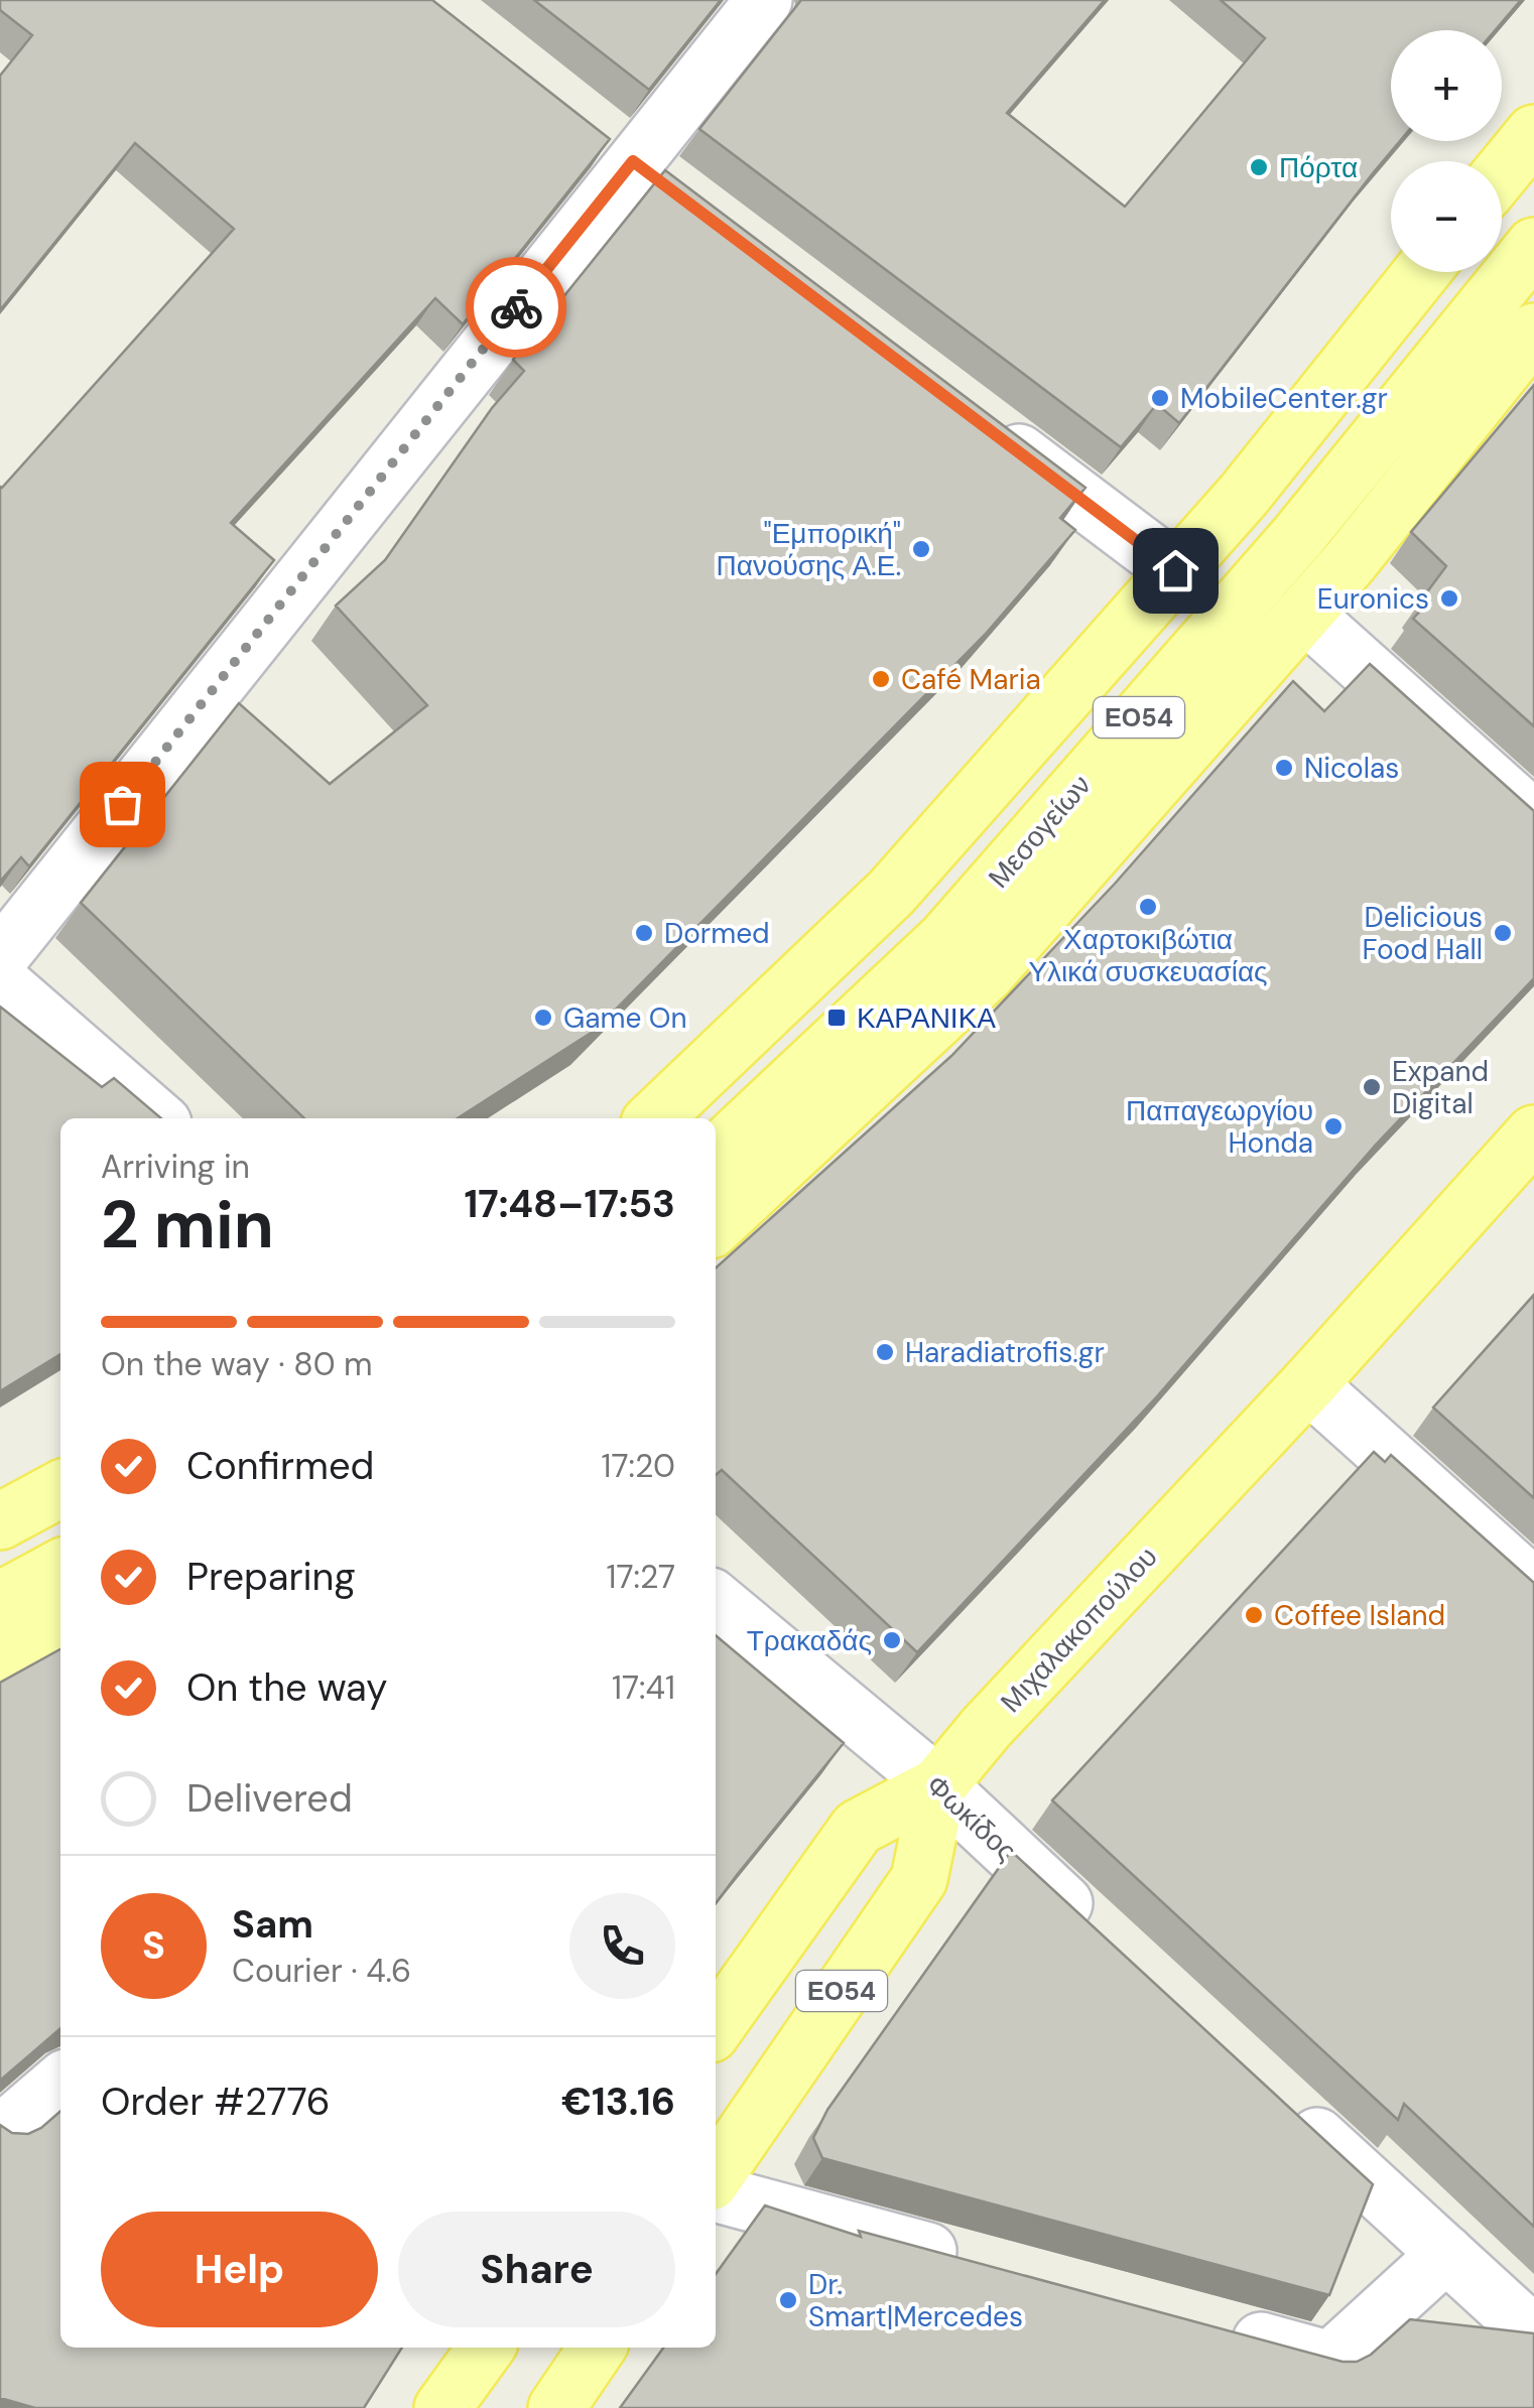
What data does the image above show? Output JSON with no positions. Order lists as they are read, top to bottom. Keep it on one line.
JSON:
{"streets":{"main road":["ΕΟ54","Μεσογείων","Μιχαλακοπούλου"],"street":["Φωκίδος"]},"crossings":[["ΕΟ54","Μιχαλακοπούλου"],["ΕΟ54","Φωκίδος"],["Μιχαλακοπούλου","Φωκίδος"]],"places":{"other":["Πόρτα","MobileCenter.gr","\"Εμπορική\" Πανούσης Α.Ε.","Euronics","Café Maria","Nicolas","Χαρτοκιβώτια Υλικά συσκευασίας","Dormed","Delicious Food Hall","Game On","Expand Digital","Παπαγεωργίου Honda","Haradiatrofis.gr","Coffee Island","Τρακαδάς","Dr. Smart|Mercedes"],"transit":["ΚΑΡΑΝΙΚΑ"]},"page":{"map_buttons":["+","−"],"heading":["2 min","Arriving in","17:48–17:53"],"panel":["Sam","Courier · 4.6","Order #2776","€13.16"],"bar":"On the way · 80 m","list":[["Confirmed","17:20"],["Preparing","17:27"],["On the way","17:41"],"Delivered"],"round":"S","buttons":["Help","Share"]}}
